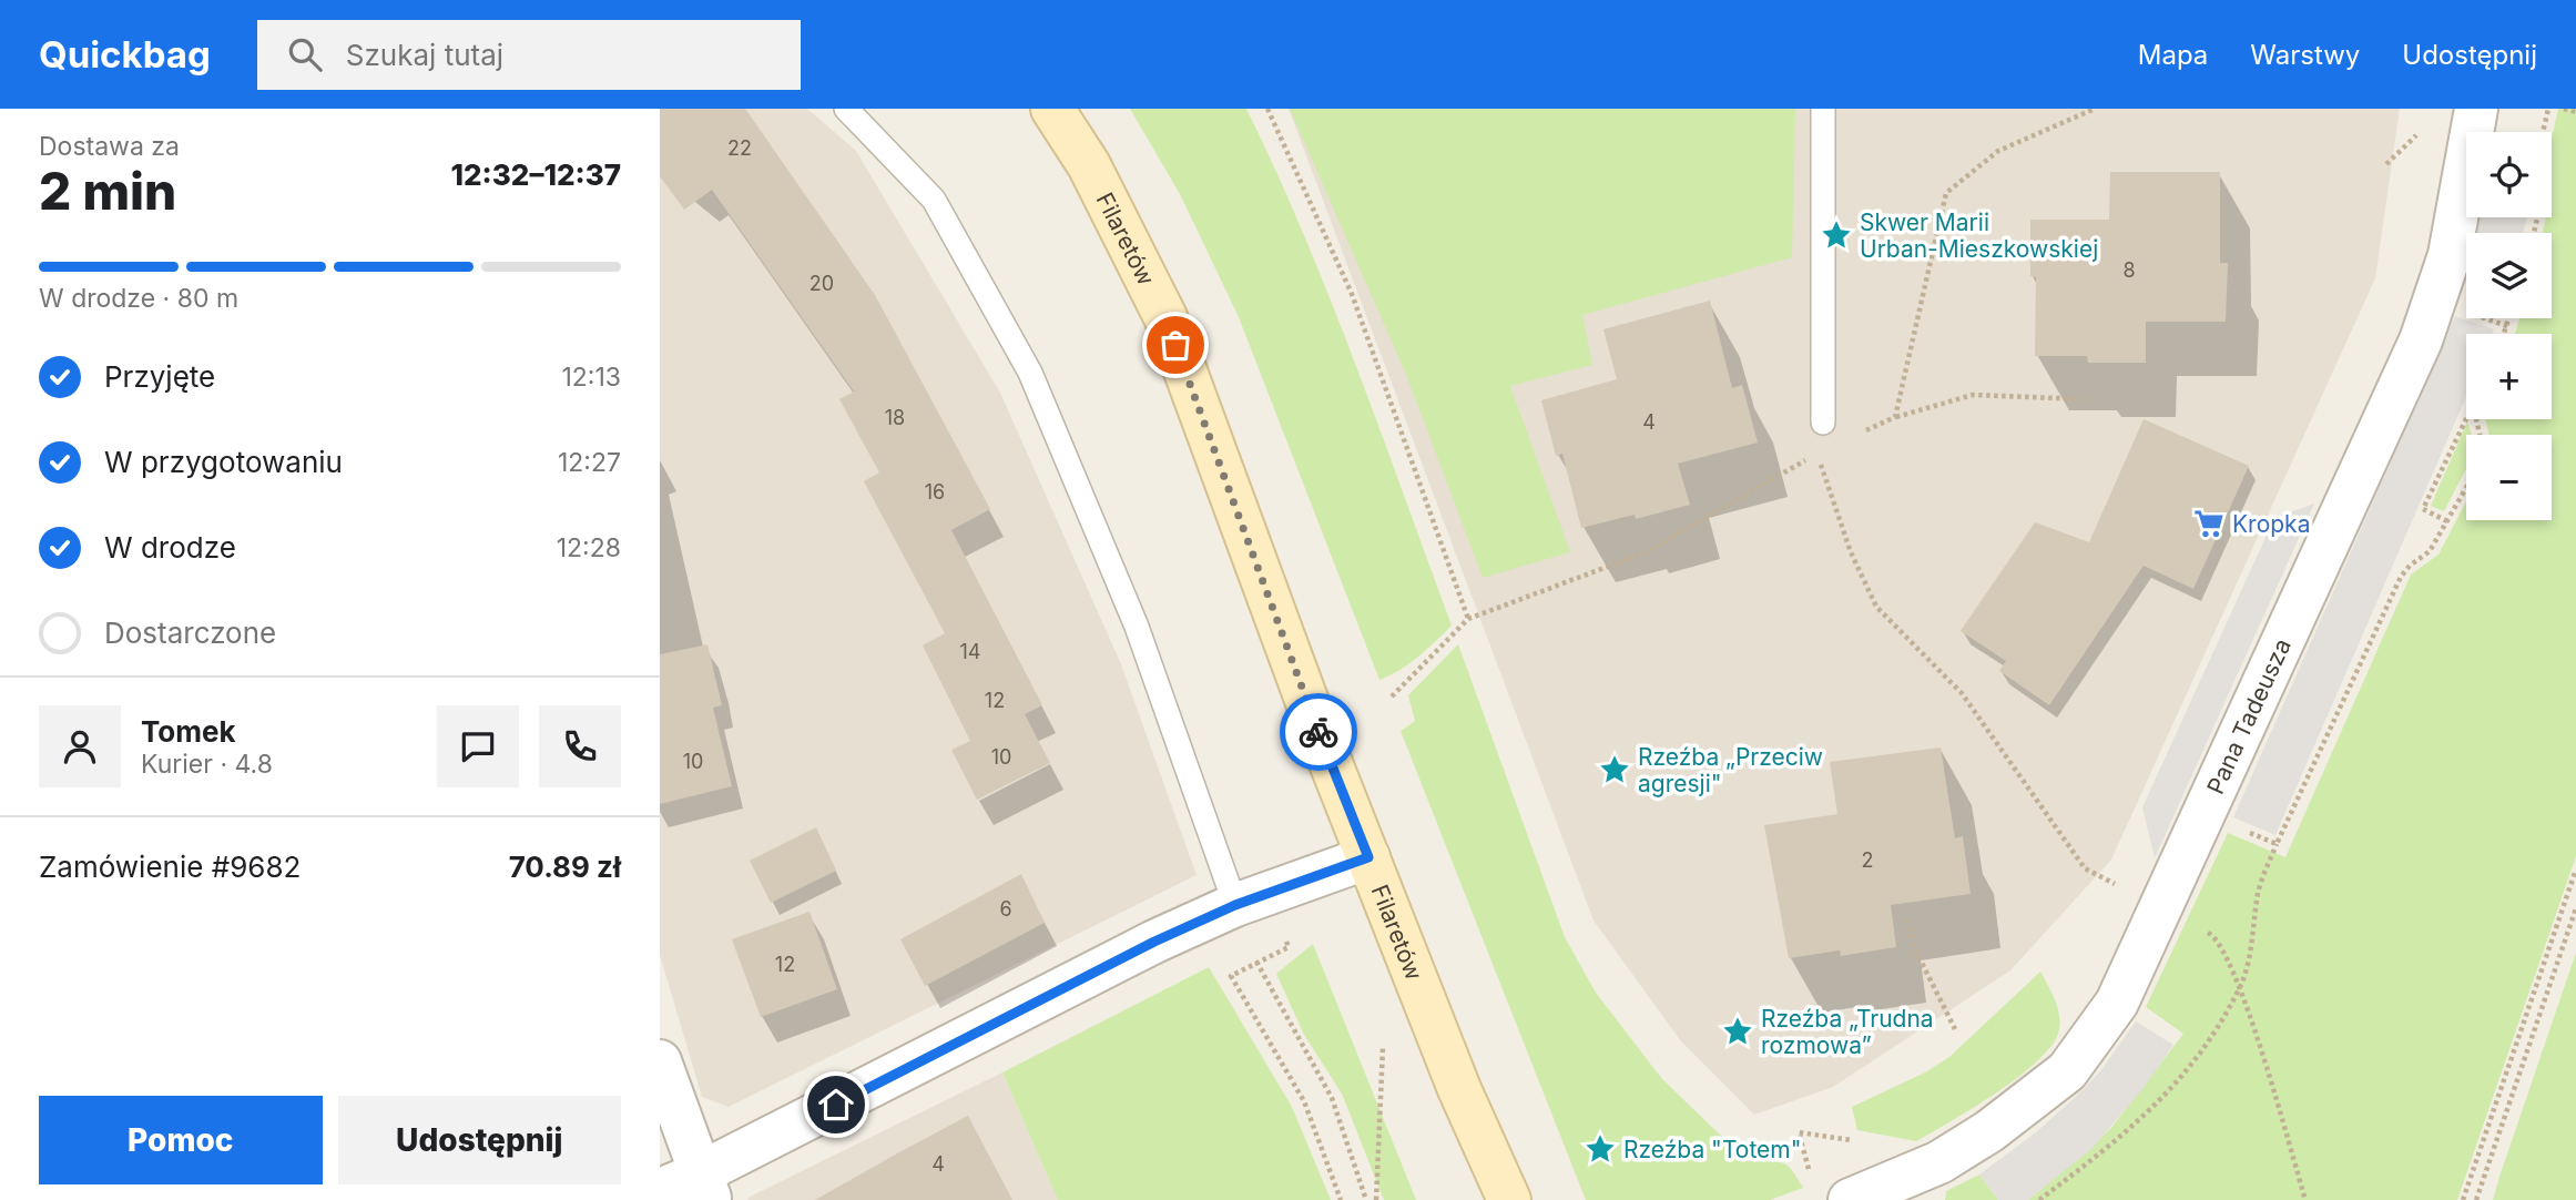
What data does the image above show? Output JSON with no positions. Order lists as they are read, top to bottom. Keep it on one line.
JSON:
{"streets":{"main road":["Filaretów"],"street":["Pana Tadeusza"]},"places":{"place":["Skwer Marii Urban-Mieszkowskiej","Rzeźba „Przeciw agresji\"","Rzeźba „Trudna rozmowa”","Rzeźba \"Totem\""],"supermarket":["Kropka"]},"house_numbers":["22","8","20","18","4","16","14","12","10","10","2","6","12","4"],"page":{"header":"Quickbag","search":"Szukaj tutaj","nav":["Mapa","Warstwy","Udostępnij"],"heading":["2 min","Dostawa za","12:32–12:37"],"panel":["Tomek","Kurier · 4.8","Zamówienie #9682","70.89 zł"],"map_buttons":["+","−"],"bar":"W drodze · 80 m","list":[["Przyjęte","12:13"],["W przygotowaniu","12:27"],["W drodze","12:28"],"Dostarczone"],"buttons":["Pomoc","Udostępnij"]}}
